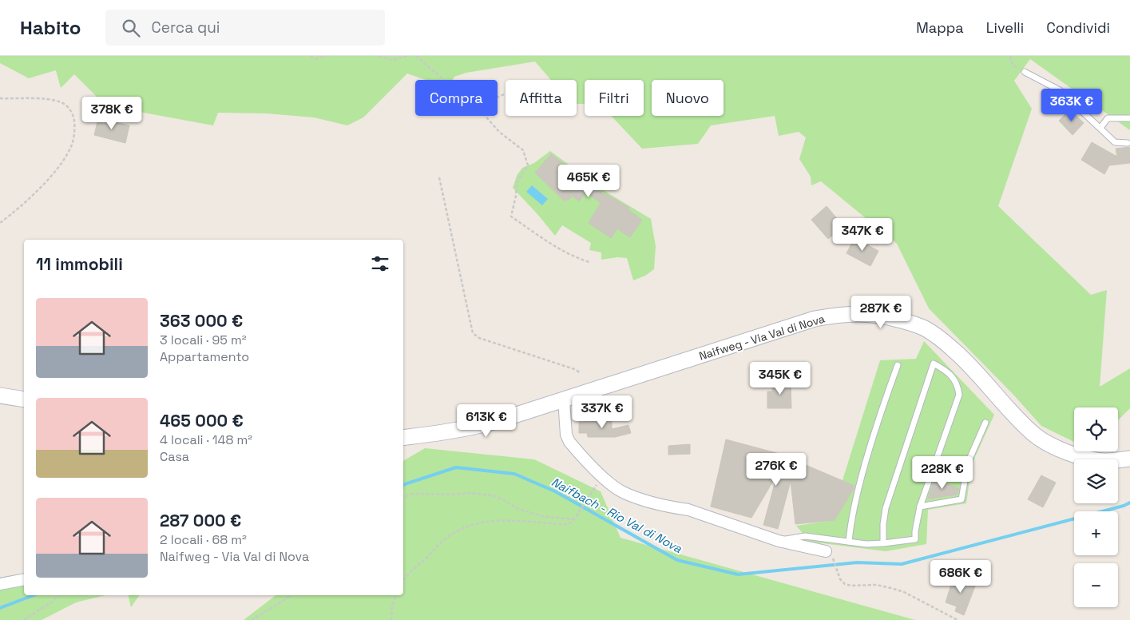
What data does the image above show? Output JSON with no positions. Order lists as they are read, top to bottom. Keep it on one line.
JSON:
{"streets":{"main road":["Naifweg - Via Val di Nova"]},"water":["Naifbach - Rio Val di Nova"],"page":{"header":"Habito","search":"Cerca qui","nav":["Mappa","Livelli","Condividi"],"chip":["Compra","Affitta","Filtri","Nuovo"],"price":["363K €","378K €","465K €","347K €","287K €","345K €","337K €","613K €","276K €","228K €","686K €"],"heading":"11 immobili","list":[{"name":"363 000 €","note":"3 locali · 95 m² · Appartamento"},{"name":"465 000 €","note":"4 locali · 148 m² · Casa"},{"name":"287 000 €","note":"2 locali · 68 m² · Naifweg - Via Val di Nova"}],"map_buttons":["+","−"]}}
